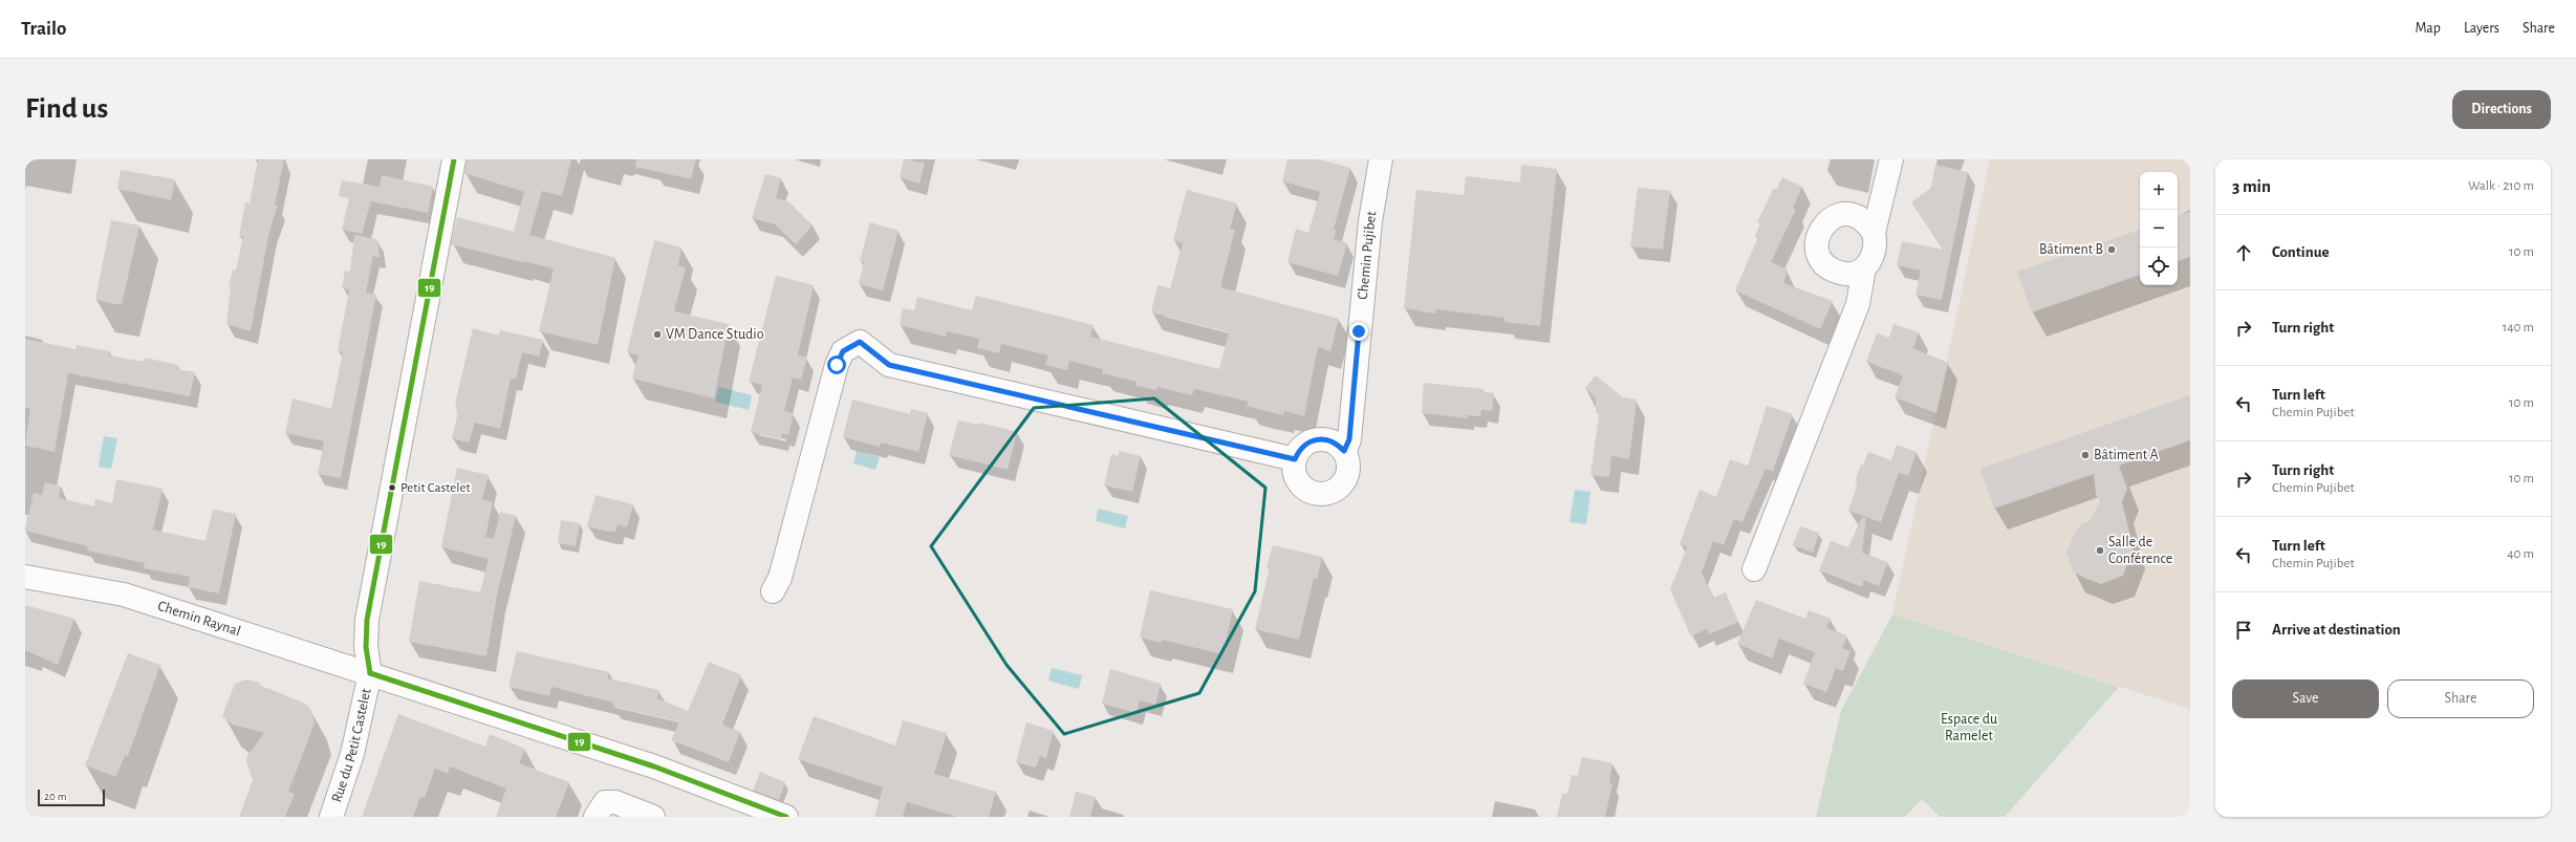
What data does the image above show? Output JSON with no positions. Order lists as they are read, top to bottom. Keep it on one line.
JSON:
{"streets":{"street":["Chemin Pujibet","Chemin Raynal","Rue du Petit Castelet"]},"crossings":[["Chemin Raynal","Rue du Petit Castelet"]],"parks":["Espace du Ramelet"],"places":["Bâtiment B","VM Dance Studio","Bâtiment A","Petit Castelet","Salle de Conférence"],"lines":["transit line 19"],"scale_bar":"20 m","page":{"header":"Trailo","nav":["Map","Layers","Share"],"buttons":["Directions",["Save","Share"]],"title":"Find us","heading":["3 min","Walk · 210 m"],"map_buttons":["+","−"],"list":[["Continue","10 m"],["Turn right","140 m"],["Turn left","Chemin Pujibet","10 m"],["Turn right","Chemin Pujibet","10 m"],["Turn left","Chemin Pujibet","40 m"],"Arrive at destination"],"scale":"20 m"}}
